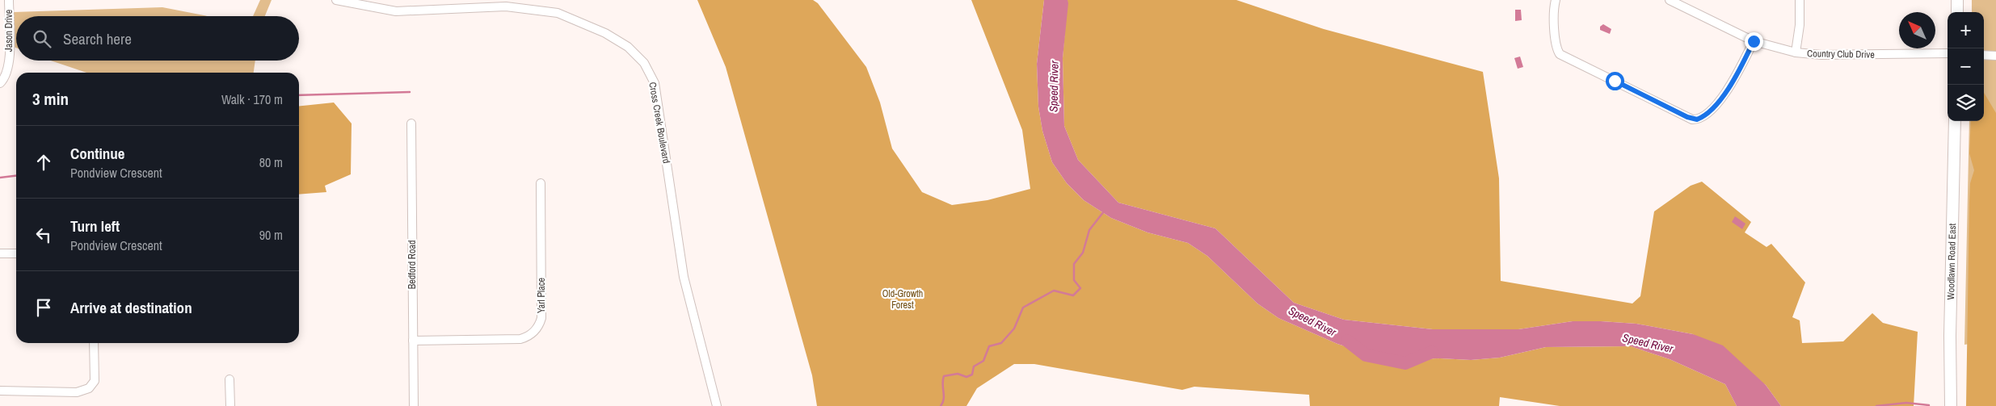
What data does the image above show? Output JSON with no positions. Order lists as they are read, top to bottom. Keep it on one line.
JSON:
{"streets":{"main road":["Woodlawn Road East"],"street":["Jason Drive","Country Club Drive","Cross Creek Boulevard","Bedford Road","Yarl Place"]},"crossings":[["Bedford Road","Yarl Place"]],"water":["Speed River"],"parks":["Old-Growth Forest"],"north":"top left","page":{"map_buttons":["+","−"],"search":"Search here","heading":["3 min","Walk · 170 m"],"list":[["Continue","Pondview Crescent","80 m"],["Turn left","Pondview Crescent","90 m"],"Arrive at destination"]}}
